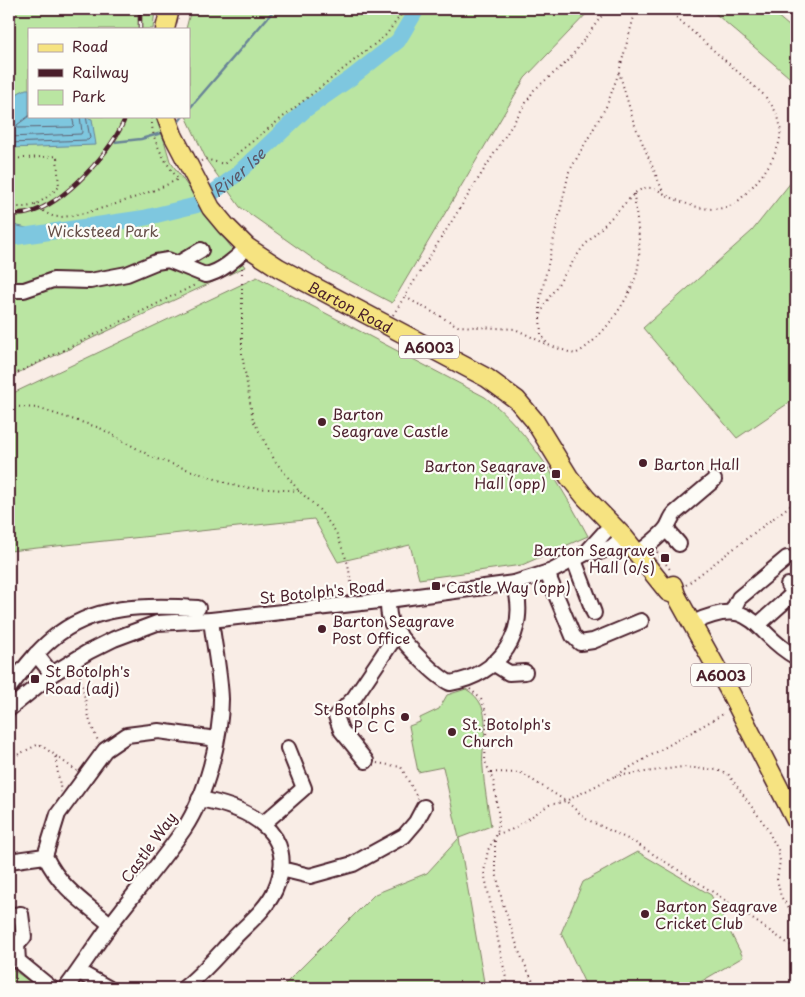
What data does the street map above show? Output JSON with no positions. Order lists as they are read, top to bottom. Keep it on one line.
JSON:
{"streets":{"main road":["Barton Road","A6003"],"street":["St Botolph's Road","Castle Way"]},"crossings":[["Barton Road","St Botolph's Road"],["St Botolph's Road","Castle Way"]],"water":["River Ise"],"parks":["Wicksteed Park"],"places":{"other":["Barton Seagrave Castle","Barton Hall","Barton Seagrave Post Office","St Botolphs P C C","St. Botolph's Church","Barton Seagrave Cricket Club"],"transit":["Barton Seagrave Hall (opp)","Barton Seagrave Hall (o/s)","Castle Way (opp)","St Botolph's Road (adj)"]},"legend":["Road","Railway","Park"]}
